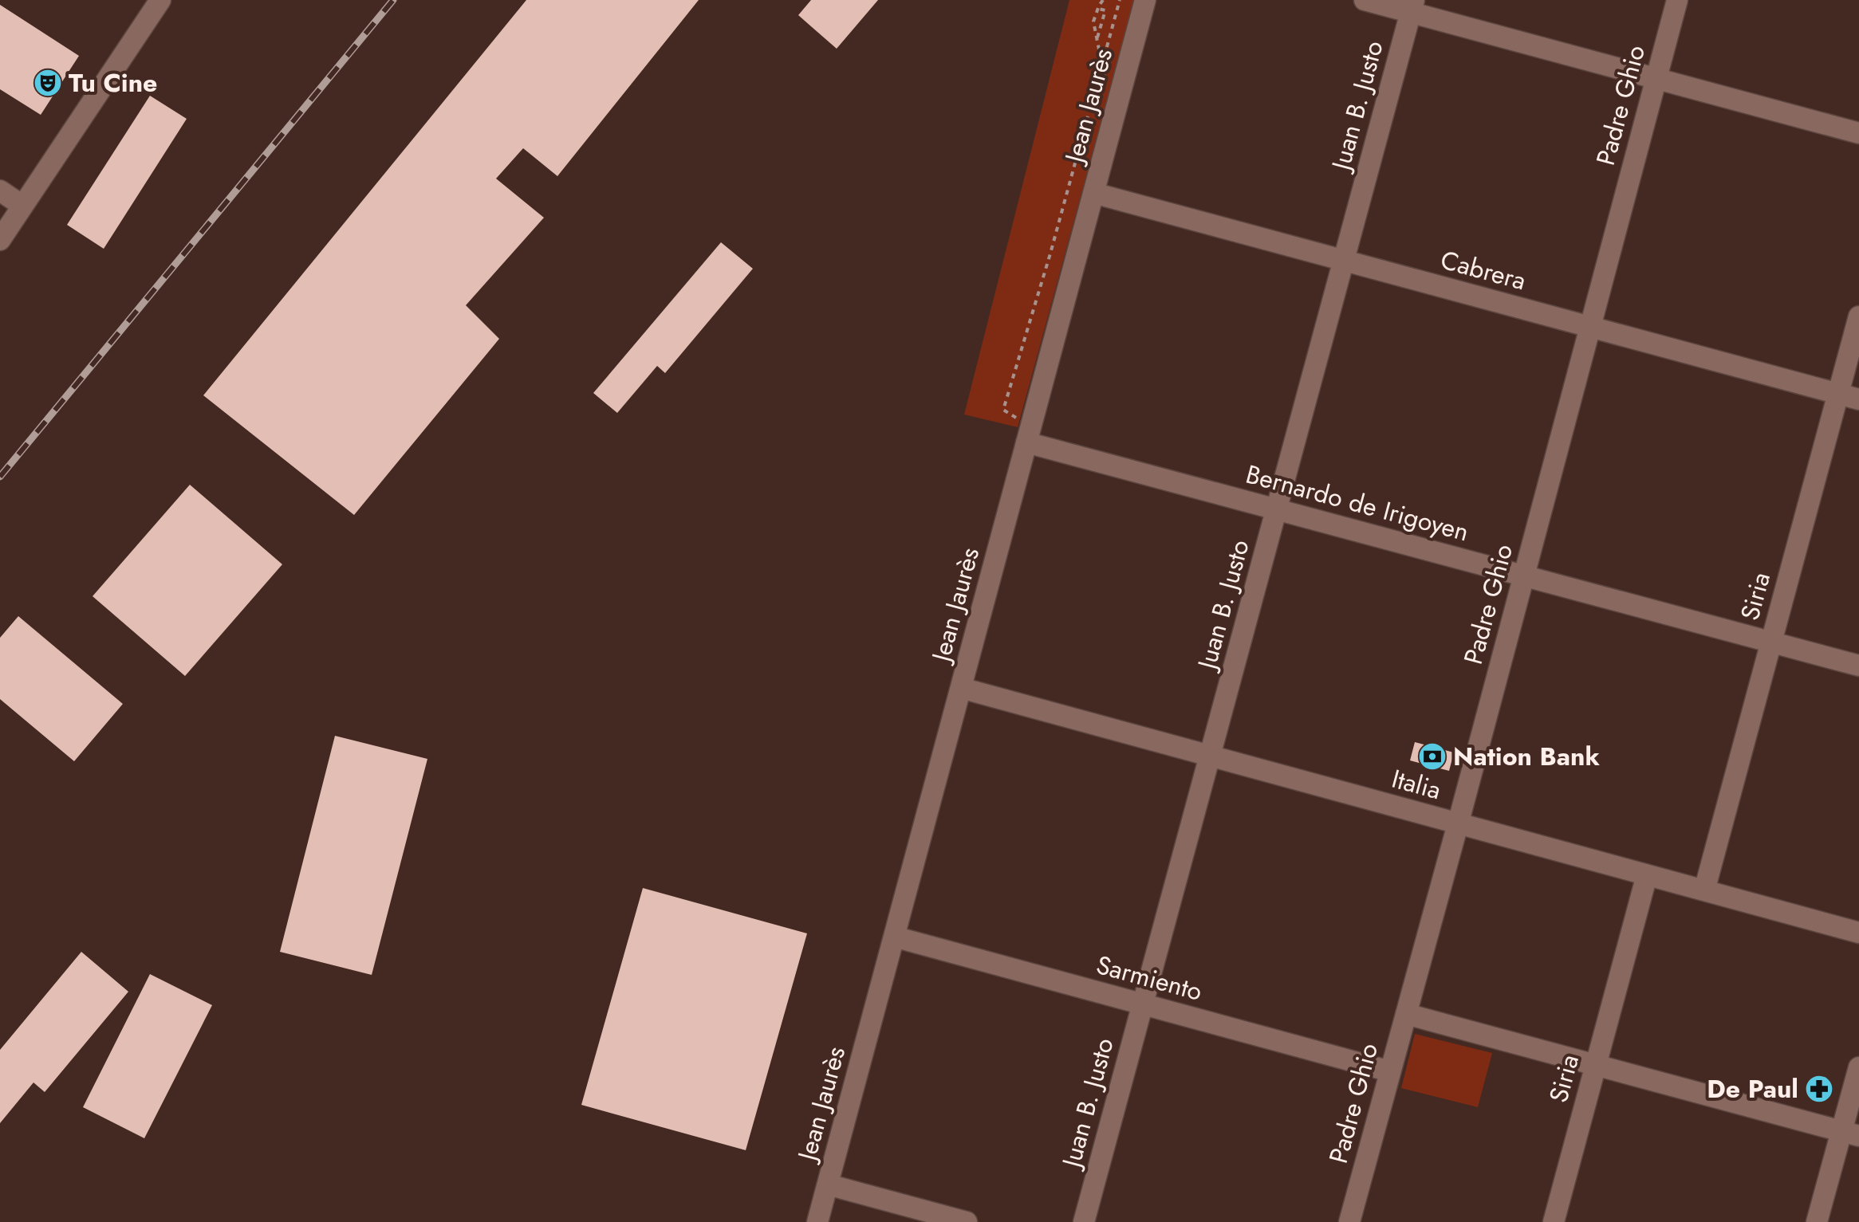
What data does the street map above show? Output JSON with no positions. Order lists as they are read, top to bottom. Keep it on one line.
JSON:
{"streets":{"street":["Jean Jaurès","Juan B. Justo","Padre Ghio","Cabrera","Bernardo de Irigoyen","Siria","Italia","Sarmiento"]},"crossings":[["Jean Jaurès","Cabrera"],["Jean Jaurès","Bernardo de Irigoyen"],["Jean Jaurès","Italia"],["Jean Jaurès","Sarmiento"],["Juan B. Justo","Cabrera"],["Juan B. Justo","Bernardo de Irigoyen"],["Juan B. Justo","Italia"],["Juan B. Justo","Sarmiento"],["Padre Ghio","Cabrera"],["Padre Ghio","Bernardo de Irigoyen"],["Padre Ghio","Italia"],["Padre Ghio","Sarmiento"],["Cabrera","Siria"],["Bernardo de Irigoyen","Siria"],["Siria","Italia"]],"places":{"theatre":["Tu Cine"],"bank":["Nation Bank"],"pharmacy":["De Paul"]}}
